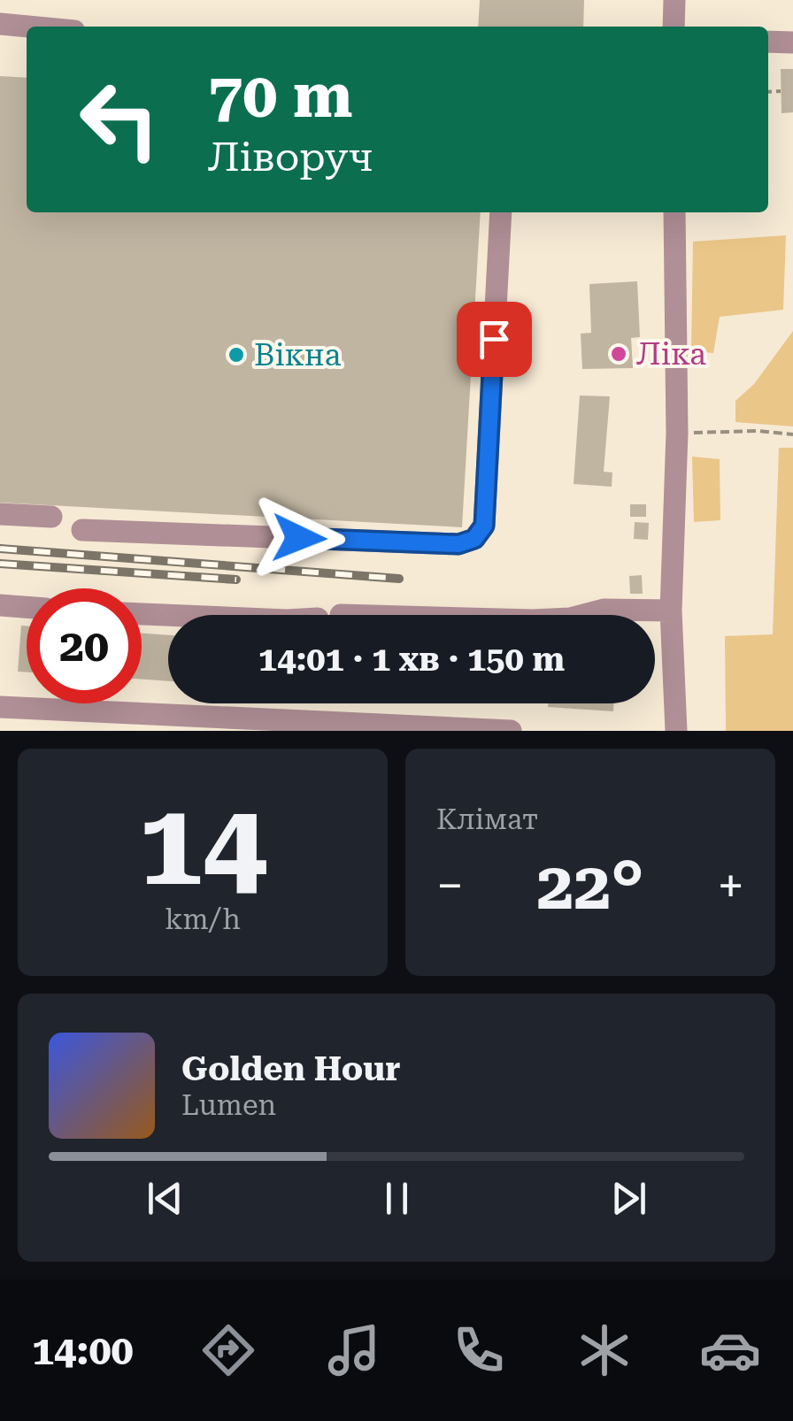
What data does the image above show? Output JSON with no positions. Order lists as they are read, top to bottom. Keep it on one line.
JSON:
{"places":["Ліка","Вікна"],"page":{"turn":["70 m","Ліворуч"],"limit":"20","trip":"14:01 · 1 хв · 150 m","tile":[["14","km/h"],"Клімат"],"heat":["−","22°","+"],"song":["Golden Hour","Lumen"],"tabs":"14:00"}}
